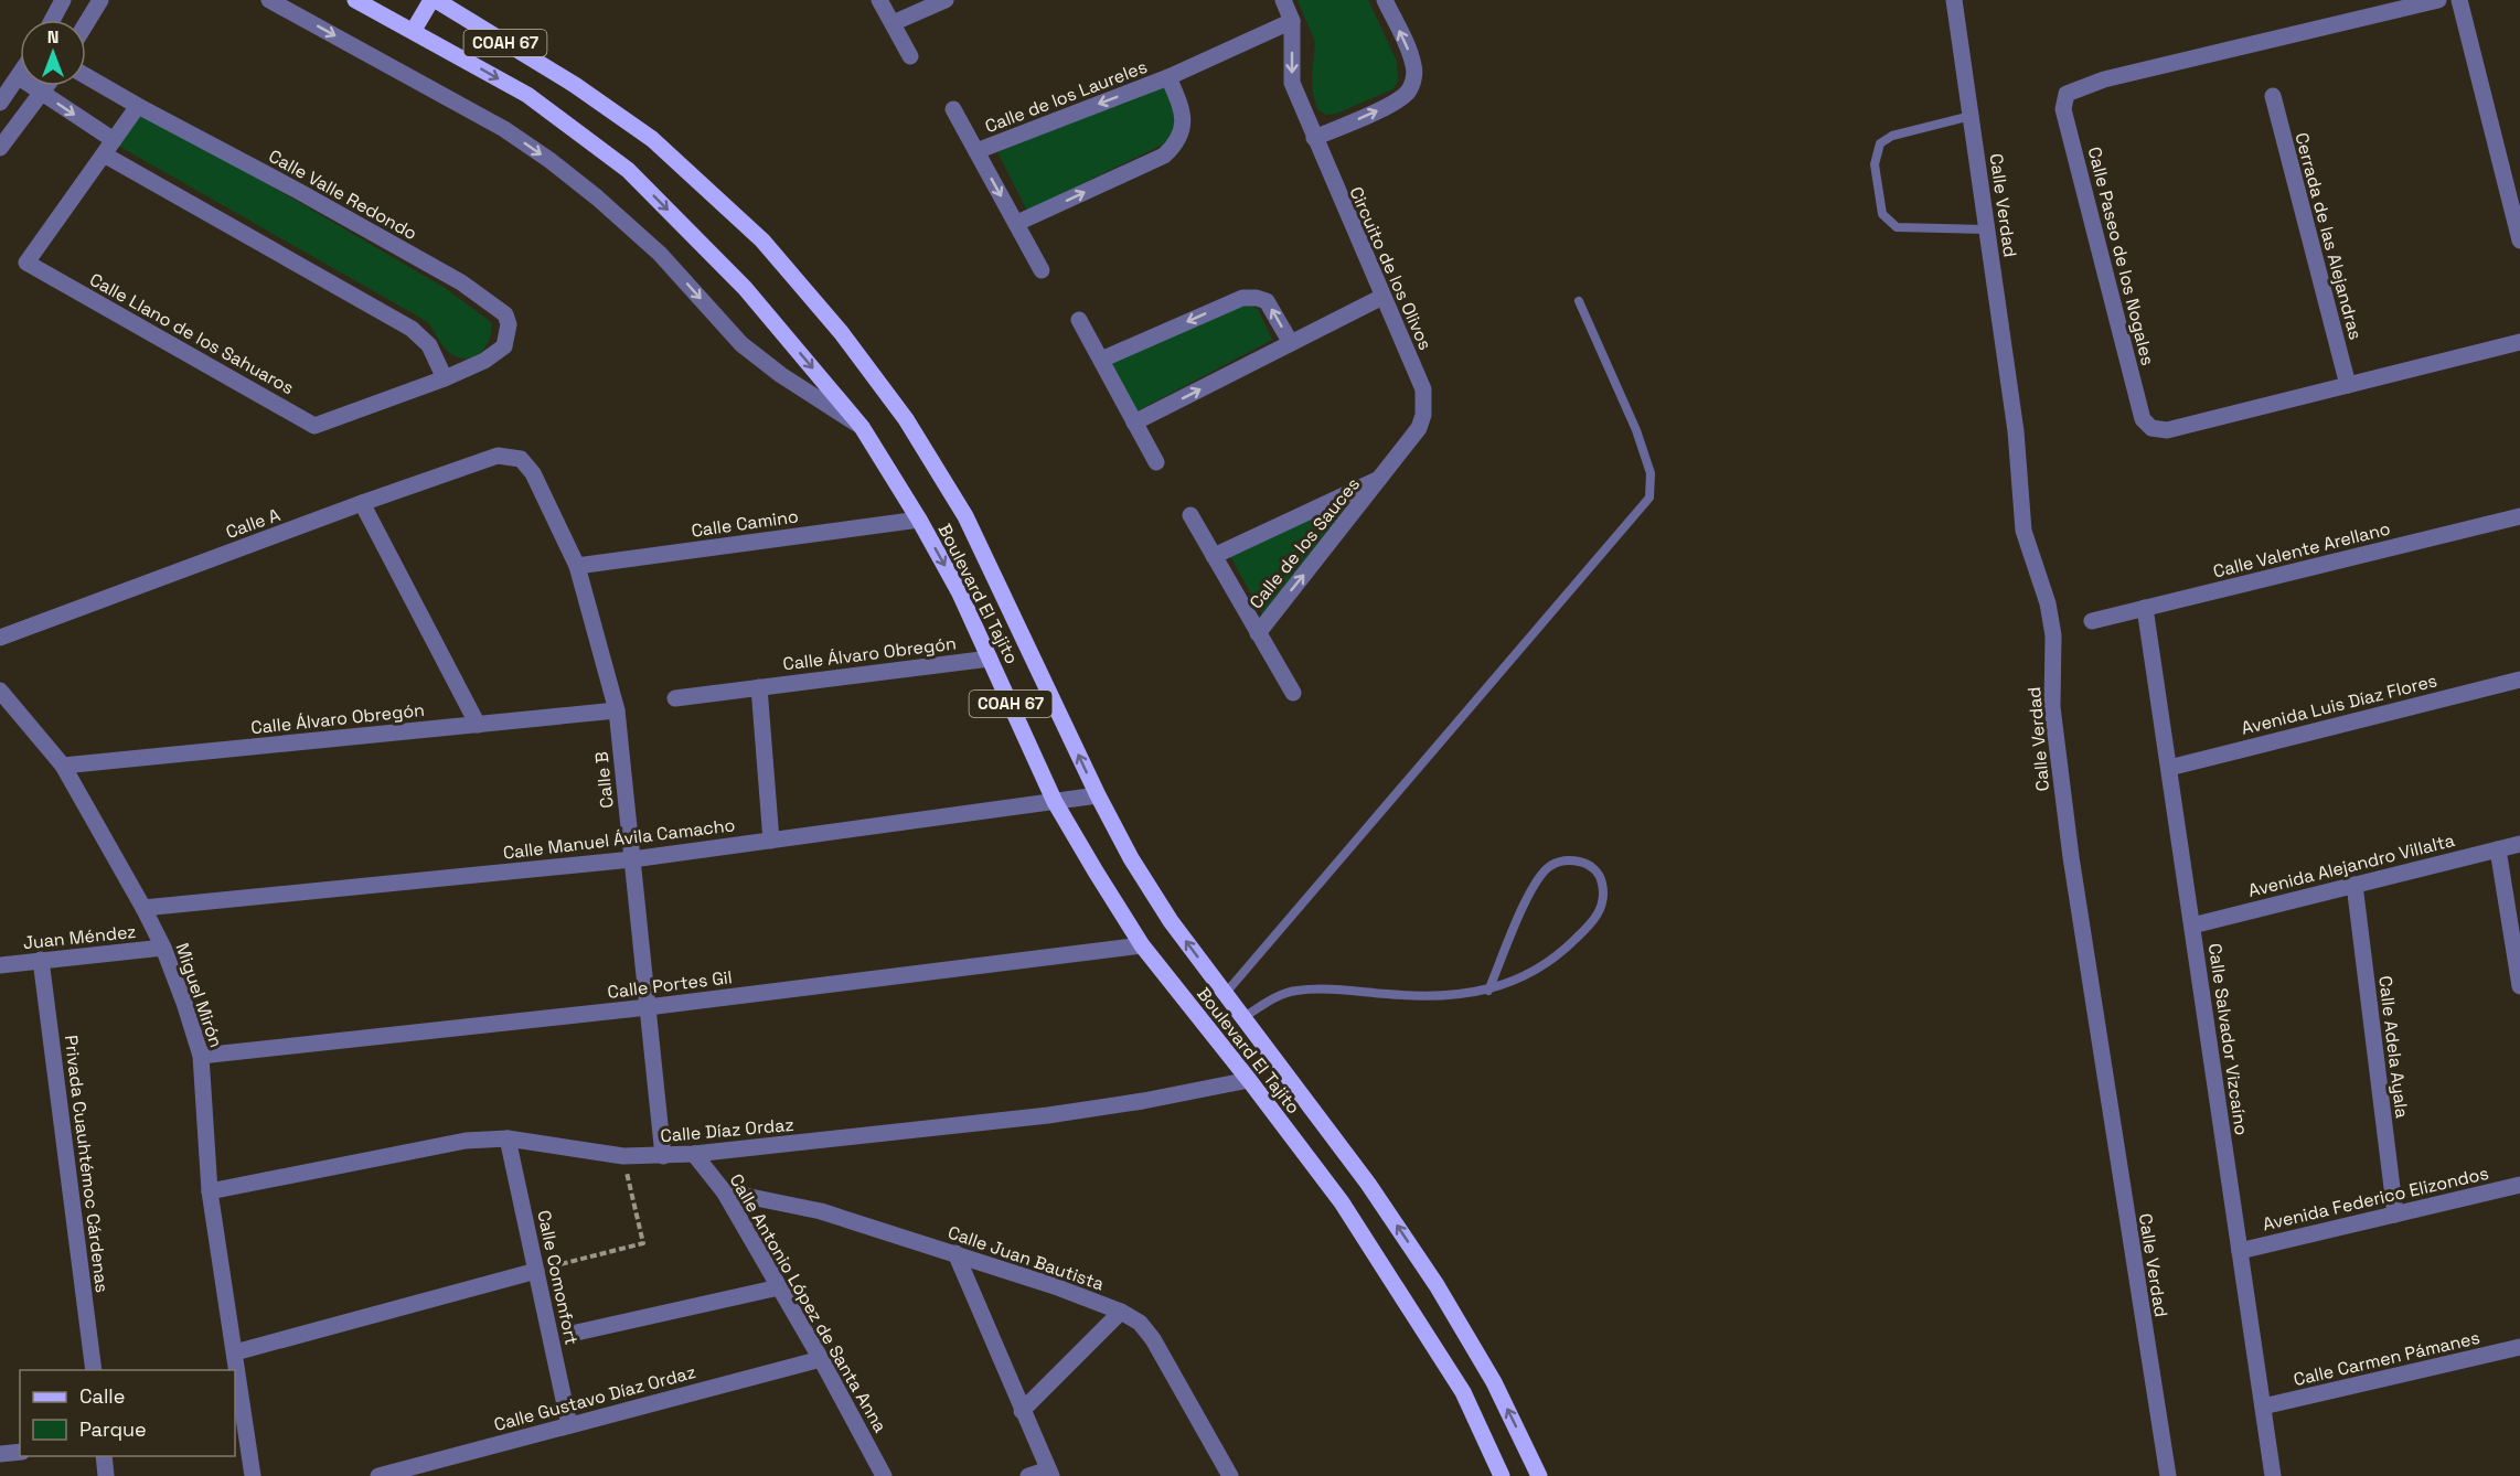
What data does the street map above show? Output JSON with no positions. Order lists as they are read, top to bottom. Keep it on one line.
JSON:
{"streets":{"main road":["COAH 67","Boulevard El Tajito"],"street":["Calle de los Laureles","Calle Valle Redondo","Calle Verdad","Cerrada de las Alejandras","Calle Paseo de los Nogales","Circuito de los Olivos","Calle Llano de los Sahuaros","Calle A","Calle Camino","Calle de los Sauces","Calle Valente Arellano","Calle Álvaro Obregón","Avenida Luis Díaz Flores","Calle B","Calle Manuel Ávila Camacho","Avenida Alejandro Villalta","Juan Méndez","Calle Portes Gil","Miguel Mirón","Calle Salvador Vizcaíno","Calle Adela Ayala","Calle Díaz Ordaz","Privada Cuauhtémoc Cárdenas","Avenida Federico Elizondos","Calle Juan Bautista","Calle Comonfort","Calle Antonio López de Santa Anna","Calle Carmen Pámanes","Calle Gustavo Díaz Ordaz"]},"crossings":[["Calle de los Laureles","Circuito de los Olivos"],["Calle Valle Redondo","Calle Llano de los Sahuaros"],["Cerrada de las Alejandras","Calle Paseo de los Nogales"],["Circuito de los Olivos","Calle de los Sauces"],["Calle A","Calle B"],["Calle Camino","Boulevard El Tajito"],["Calle Camino","Calle B"],["Calle Valente Arellano","Calle Salvador Vizcaíno"],["Boulevard El Tajito","Calle Álvaro Obregón"],["Boulevard El Tajito","Calle Manuel Ávila Camacho"],["Boulevard El Tajito","Calle Portes Gil"],["Boulevard El Tajito","Calle Díaz Ordaz"],["Calle Álvaro Obregón","Calle B"],["Calle Álvaro Obregón","Miguel Mirón"],["Avenida Luis Díaz Flores","Calle Salvador Vizcaíno"],["Calle B","Calle Manuel Ávila Camacho"],["Calle B","Calle Portes Gil"],["Calle B","Calle Díaz Ordaz"],["Calle Manuel Ávila Camacho","Miguel Mirón"],["Avenida Alejandro Villalta","Calle Salvador Vizcaíno"],["Avenida Alejandro Villalta","Calle Adela Ayala"],["Juan Méndez","Miguel Mirón"],["Juan Méndez","Privada Cuauhtémoc Cárdenas"],["Calle Portes Gil","Miguel Mirón"],["Miguel Mirón","Calle Díaz Ordaz"],["Calle Salvador Vizcaíno","Avenida Federico Elizondos"],["Calle Salvador Vizcaíno","Calle Carmen Pámanes"],["Calle Adela Ayala","Avenida Federico Elizondos"],["Calle Díaz Ordaz","Calle Comonfort"],["Calle Díaz Ordaz","Calle Antonio López de Santa Anna"],["Calle Juan Bautista","Calle Antonio López de Santa Anna"],["Calle Comonfort","Calle Gustavo Díaz Ordaz"],["Calle Antonio López de Santa Anna","Calle Gustavo Díaz Ordaz"]],"legend":["Calle","Parque"],"north":"top"}
